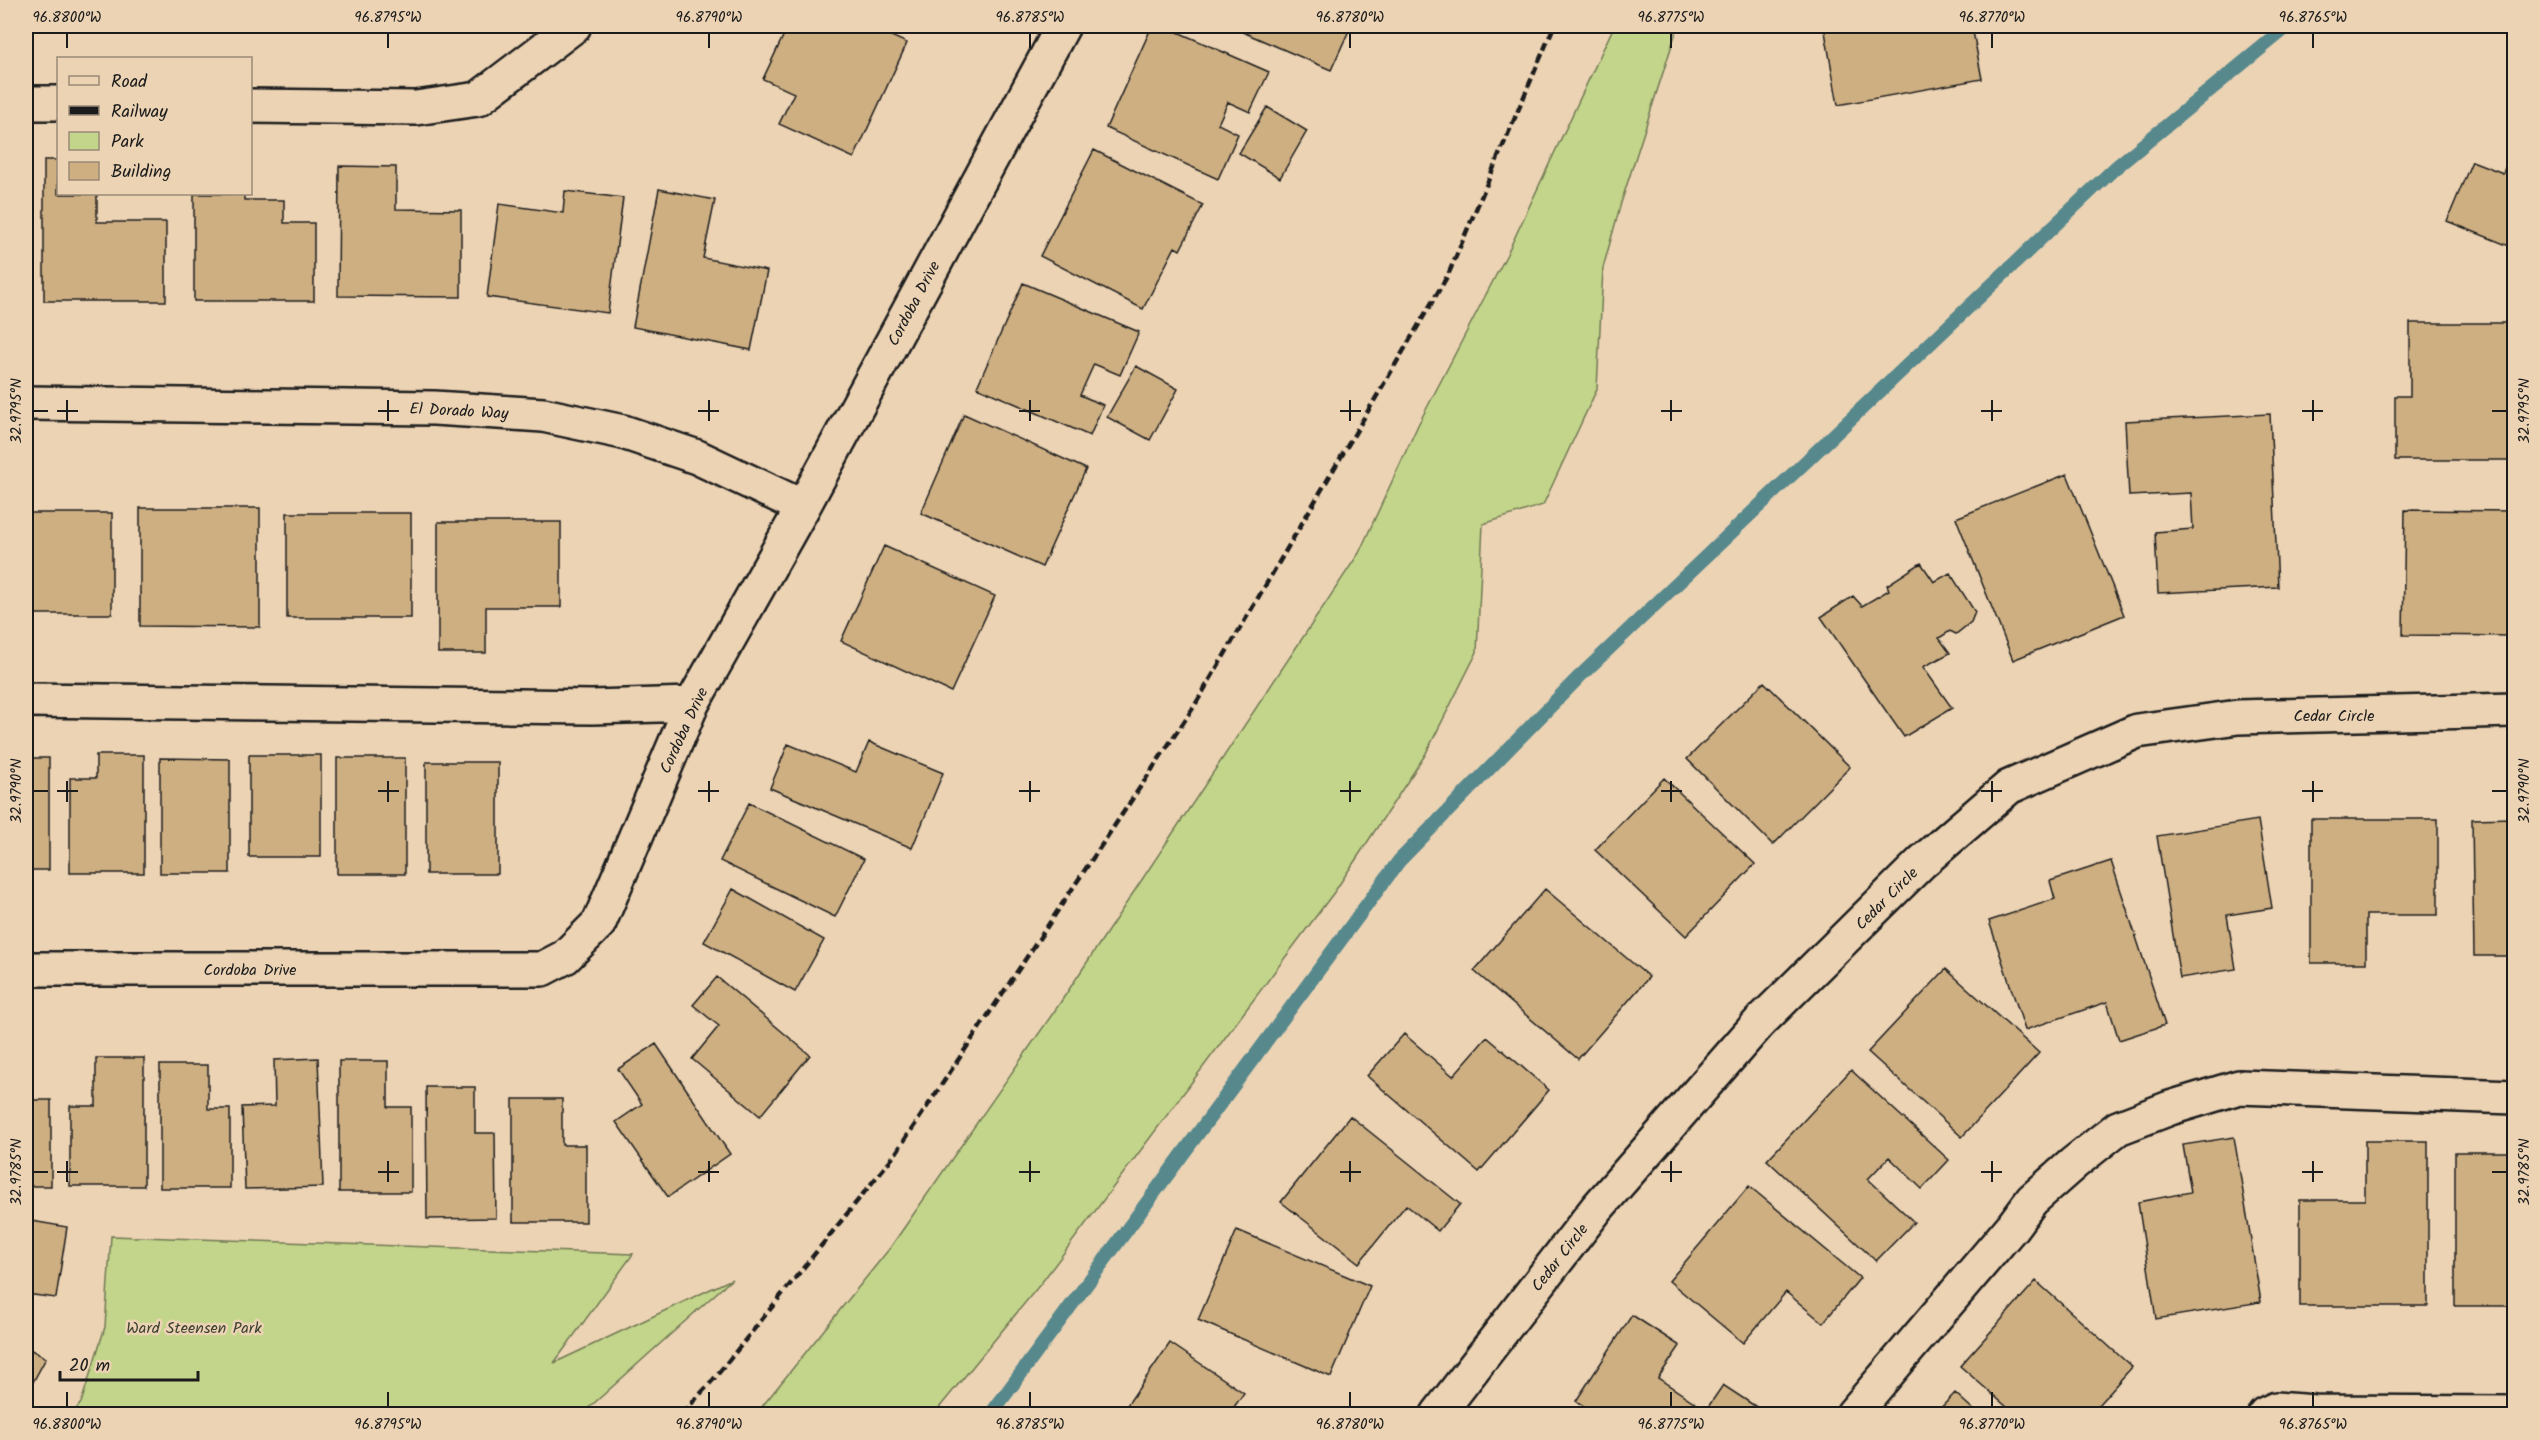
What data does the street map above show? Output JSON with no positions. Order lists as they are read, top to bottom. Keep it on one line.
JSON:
{"streets":{"street":["Cordoba Drive","El Dorado Way","Cedar Circle"]},"crossings":[["Cordoba Drive","El Dorado Way"]],"parks":["Ward Steensen Park"],"legend":["Road","Railway","Park","Building"],"scale_bar":"20 m","coordinates":["96.8800°W","96.8795°W","96.8790°W","96.8785°W","96.8780°W","96.8775°W","96.8770°W","96.8765°W","32.9795°N","32.9790°N","32.9785°N"]}
